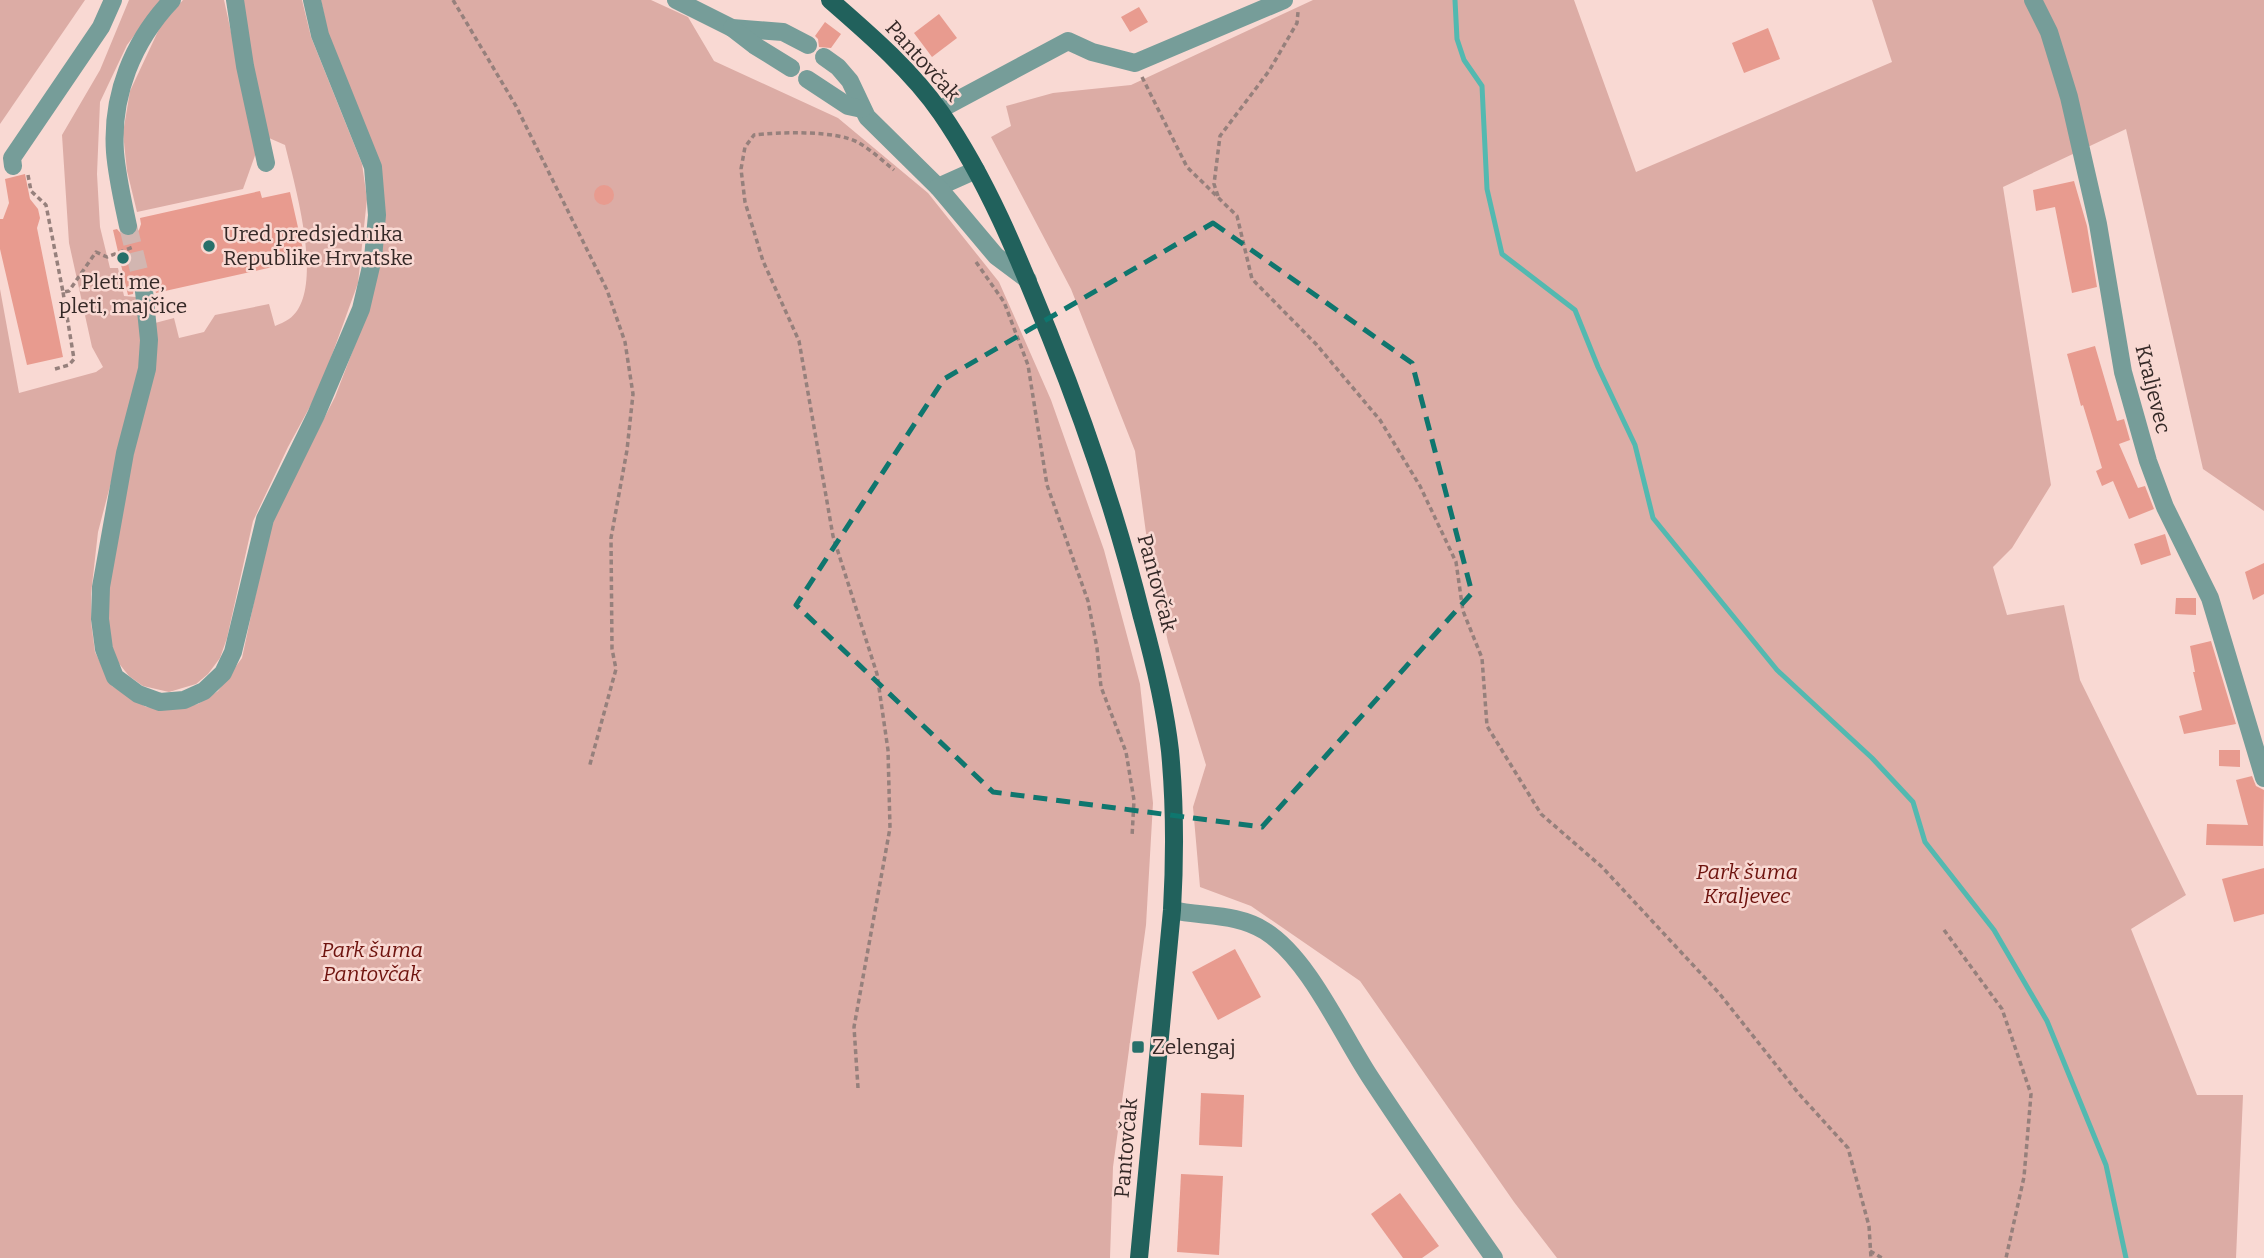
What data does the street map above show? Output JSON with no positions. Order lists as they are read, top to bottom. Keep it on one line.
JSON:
{"streets":{"main road":["Pantovčak"],"street":["Kraljevec"]},"parks":["Park šuma Kraljevec","Park šuma Pantovčak"],"places":{"other":["Ured predsjednika Republike Hrvatske","Pleti me, pleti, majčice"],"transit":["Zelengaj"]}}
